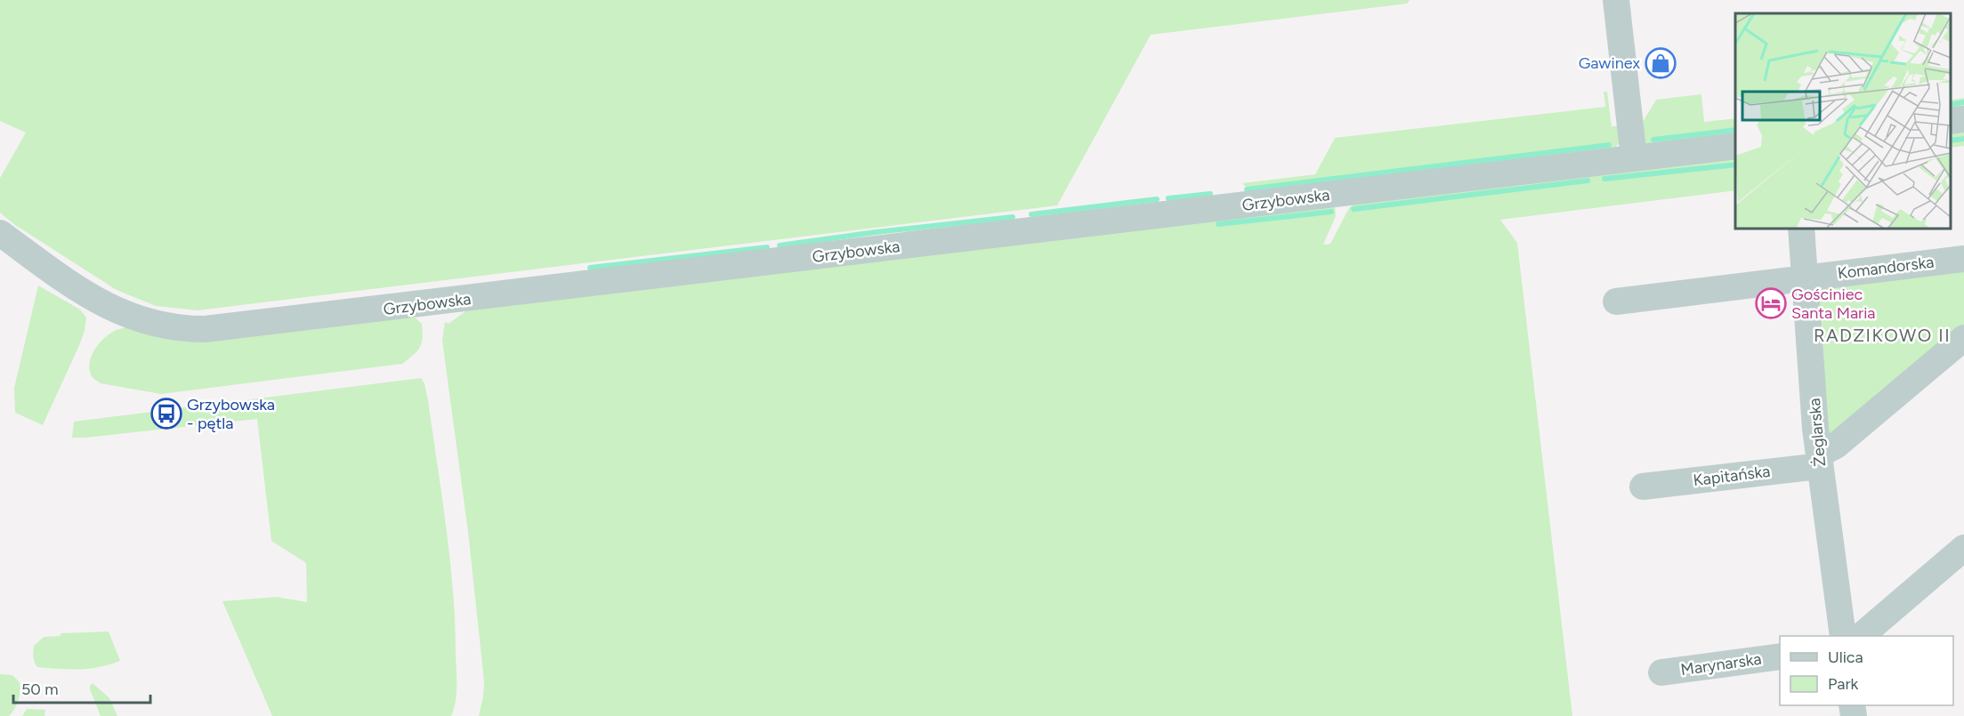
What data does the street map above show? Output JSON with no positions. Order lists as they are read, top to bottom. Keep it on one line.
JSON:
{"streets":{"street":["Grzybowska","Komandorska","Żeglarska","Kapitańska","Marynarska"]},"crossings":[["Komandorska","Żeglarska"],["Żeglarska","Kapitańska"]],"districts":["RADZIKOWO II"],"places":{"shop":["Gawinex"],"hotel":["Gościniec Santa Maria"],"bus stop":["Grzybowska - pętla"]},"legend":["Ulica","Park"],"scale_bar":"50 m"}
